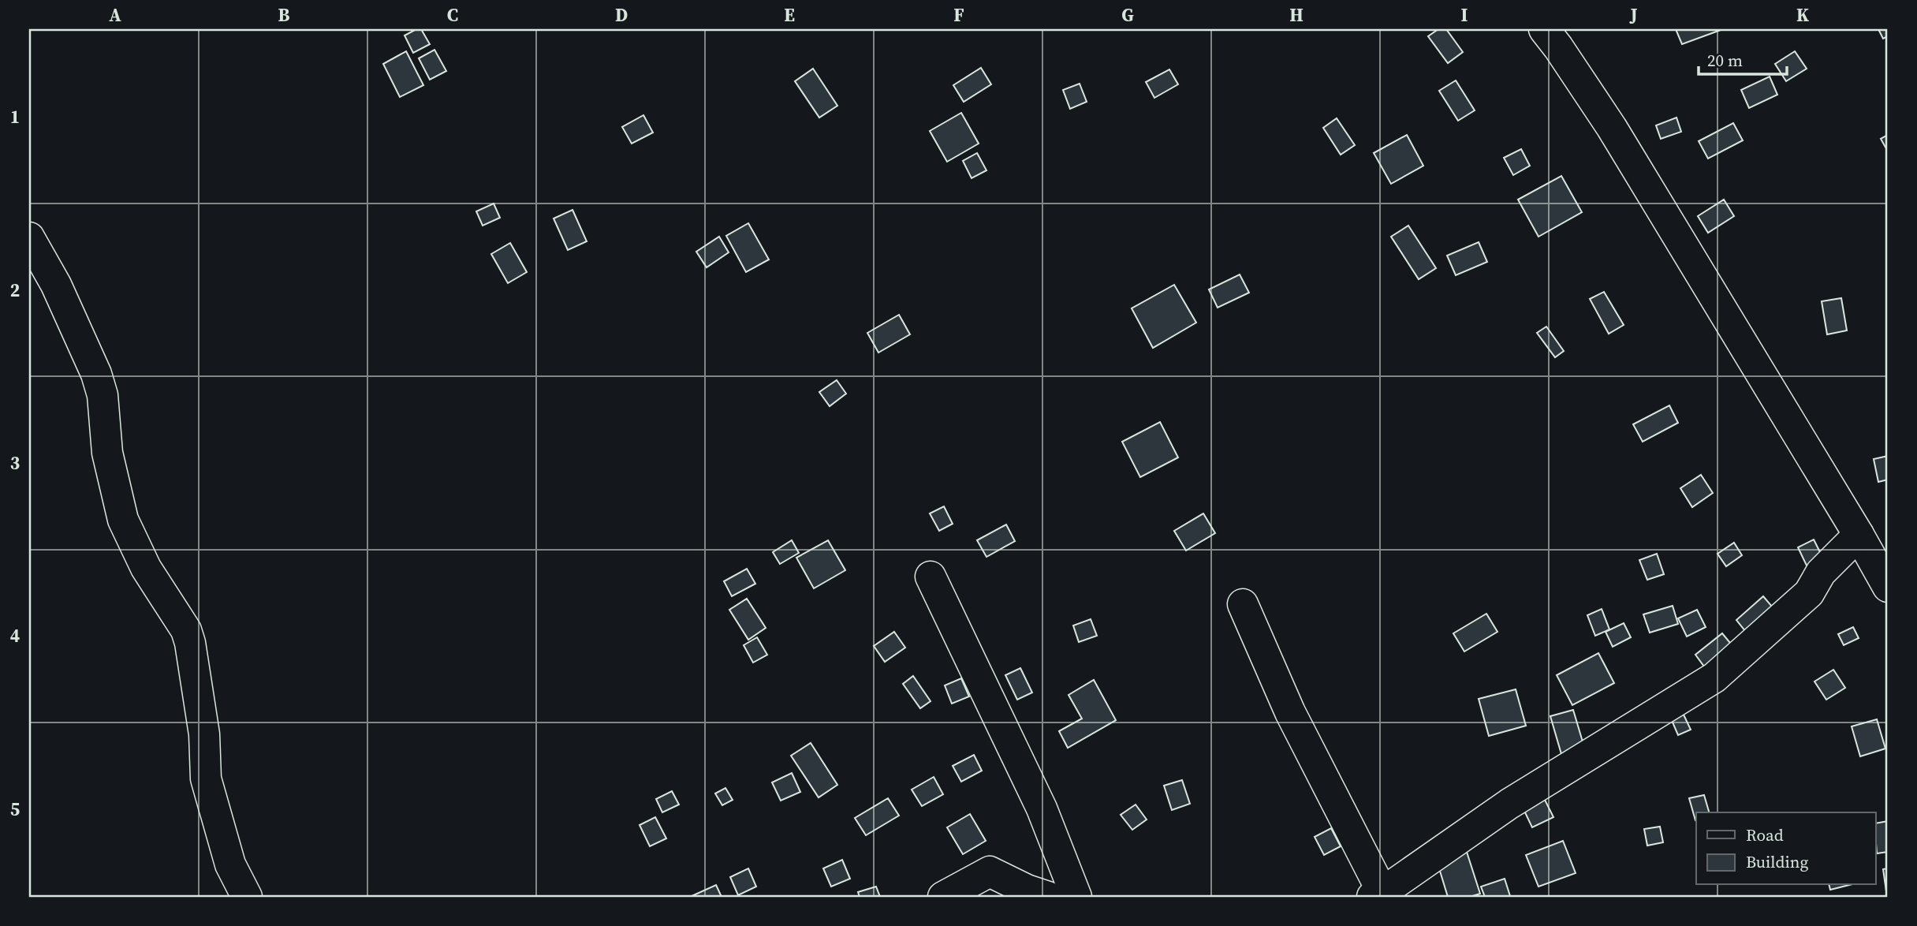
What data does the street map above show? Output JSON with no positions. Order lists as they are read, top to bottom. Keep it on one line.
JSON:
{"legend":["Road","Building"],"scale_bar":"20 m","grid":{"columns":["A","B","C","D","E","F","G","H","I","J","K"],"rows":["1","2","3","4","5"]}}
